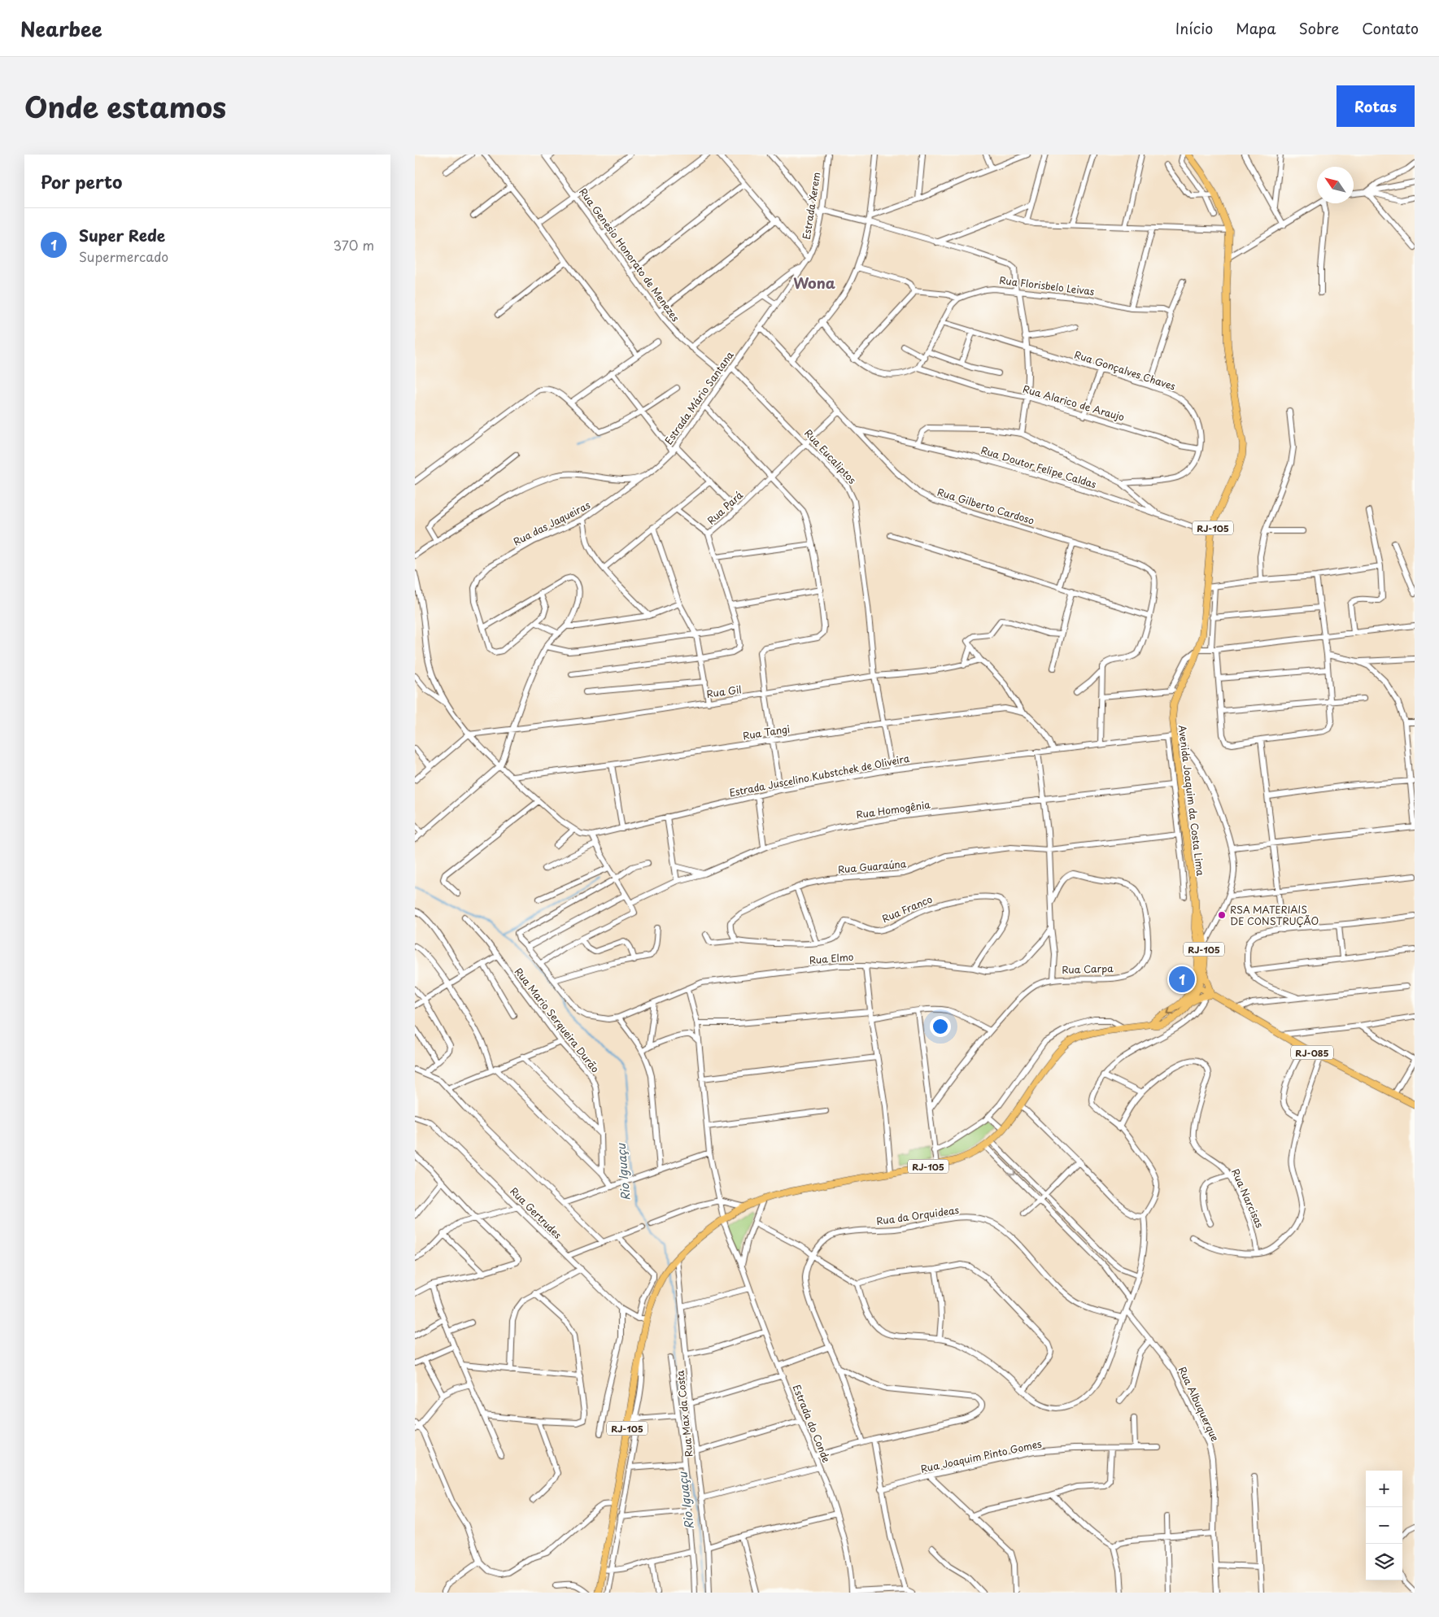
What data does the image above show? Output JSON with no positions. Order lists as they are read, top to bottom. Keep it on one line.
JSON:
{"streets":{"main road":["RJ-105","Avenida Joaquim da Costa Lima","RJ-085"],"street":["Estrada Xerem","Rua Genesio Honorato de Menezes","Rua Florisbelo Leivas","Rua Gonçalves Chaves","Estrada Mário Santana","Rua Alarico de Araujo","Rua Eucaliptos","Rua Doutor Felipe Caldas","Rua Gilberto Cardoso","Rua Pará","Rua das Jaqueiras","Rua Gil","Rua Tangi","Estrada Juscelino Kubstchek de Oliveira","Rua Homogênia","Rua Guaraúna","Rua Franco","Rua Elmo","Rua Carpa","Rua Mario Serqueira Durão","Rua Narcisas","Rua Gertrudes","Rua da Orquideas","Rua Albuquerque","Rua Max da Costa","Estrada do Conde","Rua Joaquim Pinto Gomes"]},"crossings":[["Estrada Xerem","Estrada Mário Santana"],["Rua Genesio Honorato de Menezes","Estrada Mário Santana"],["Rua Gonçalves Chaves","Rua Alarico de Araujo"],["Estrada Mário Santana","Rua Eucaliptos"],["Estrada Mário Santana","Rua Gilberto Cardoso"],["Estrada Mário Santana","Rua das Jaqueiras"],["Rua Eucaliptos","Rua Pará"],["Rua Eucaliptos","Rua Gil"],["Rua Eucaliptos","Rua Tangi"],["Rua Eucaliptos","Estrada Juscelino Kubstchek de Oliveira"],["Rua Doutor Felipe Caldas","Rua Gilberto Cardoso"],["Rua Doutor Felipe Caldas","Avenida Joaquim da Costa Lima"],["Rua Gilberto Cardoso","Rua Pará"],["Rua Gil","Estrada Juscelino Kubstchek de Oliveira"],["Rua Tangi","Estrada Juscelino Kubstchek de Oliveira"],["Estrada Juscelino Kubstchek de Oliveira","Avenida Joaquim da Costa Lima"],["Avenida Joaquim da Costa Lima","RJ-085"],["Avenida Joaquim da Costa Lima","Rua Max da Costa"],["Avenida Joaquim da Costa Lima","Estrada do Conde"],["Rua Guaraúna","Rua Franco"],["Rua Franco","Rua Elmo"],["Rua Elmo","Rua Carpa"],["Rua Elmo","Estrada do Conde"]],"districts":["Wona"],"water":["Rio Iguaçu"],"places":["RSA MATERIAIS DE CONSTRUÇÃO"],"north":"top left","page":{"header":"Nearbee","nav":["Início","Mapa","Sobre","Contato"],"title":"Onde estamos","buttons":"Rotas","heading":"Por perto","list":[{"mark":"1","name":"Super Rede","note":"Supermercado","value":"370 m"}],"pins":"1","map_buttons":["+","−"]}}
